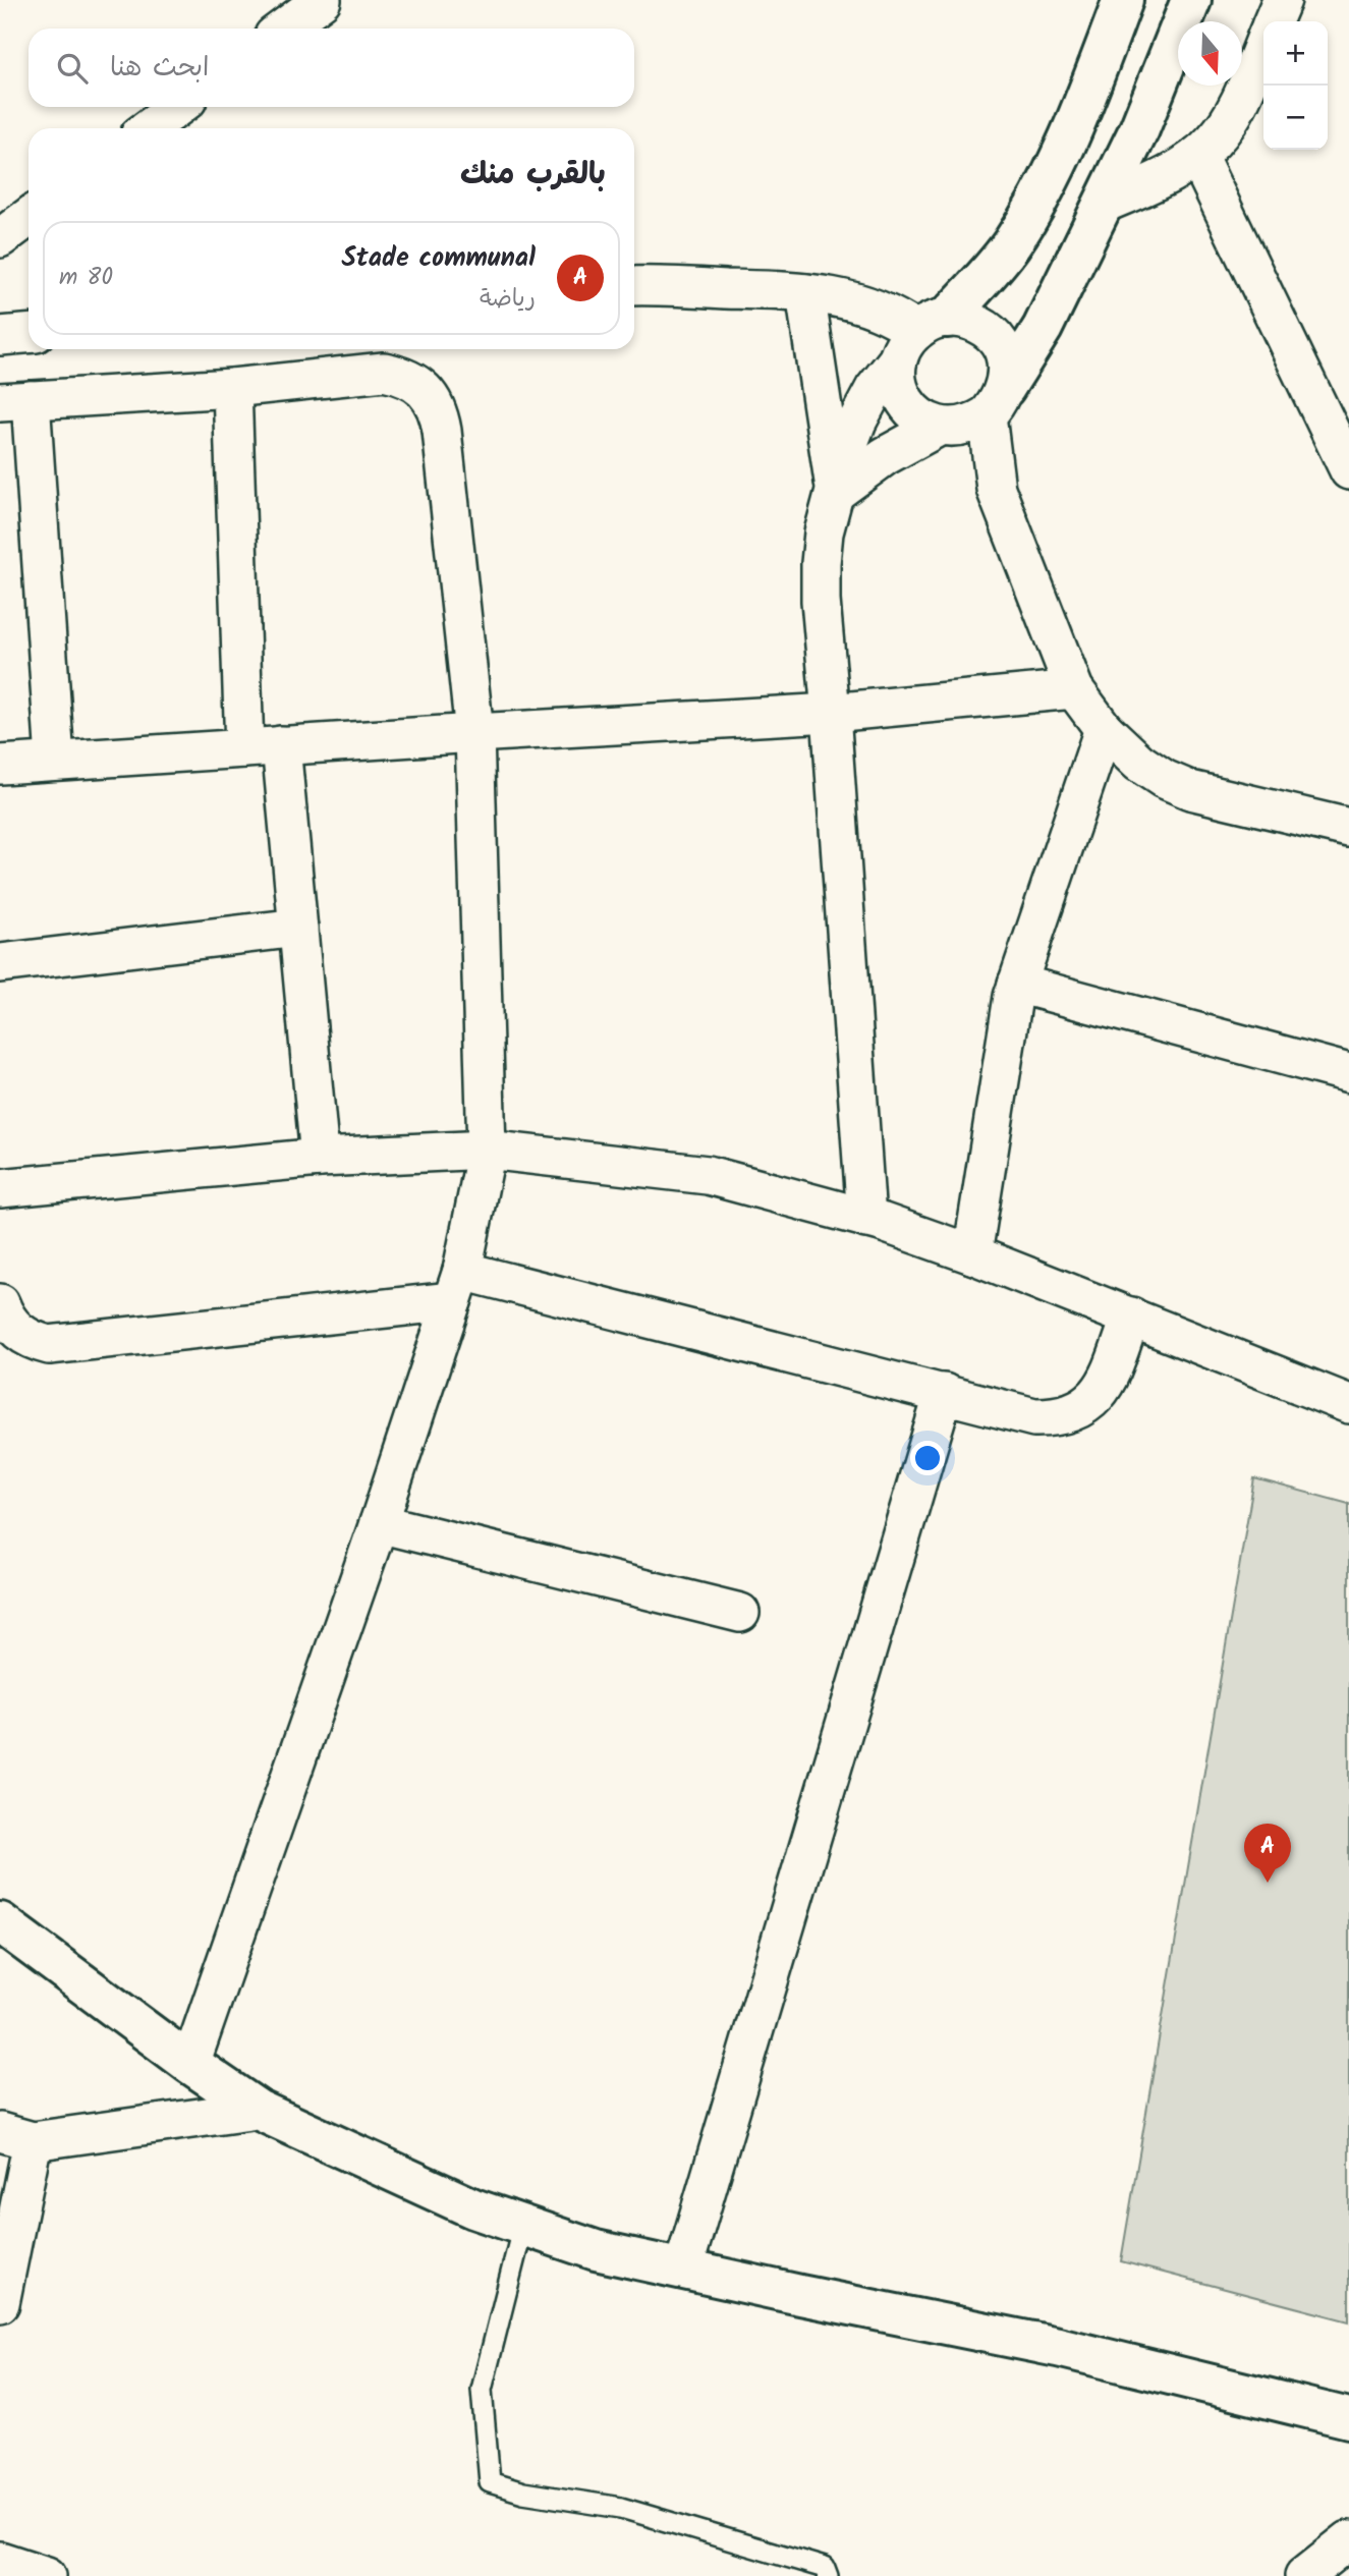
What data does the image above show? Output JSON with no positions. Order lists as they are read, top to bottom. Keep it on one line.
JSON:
{"north":"bottom","page":{"map_buttons":["+","−"],"search":"ابحث هنا","heading":"بالقرب منك","list":[{"mark":"A","name":"Stade communal","note":"رياضة","value":"80 m"}],"pins":"A"}}
